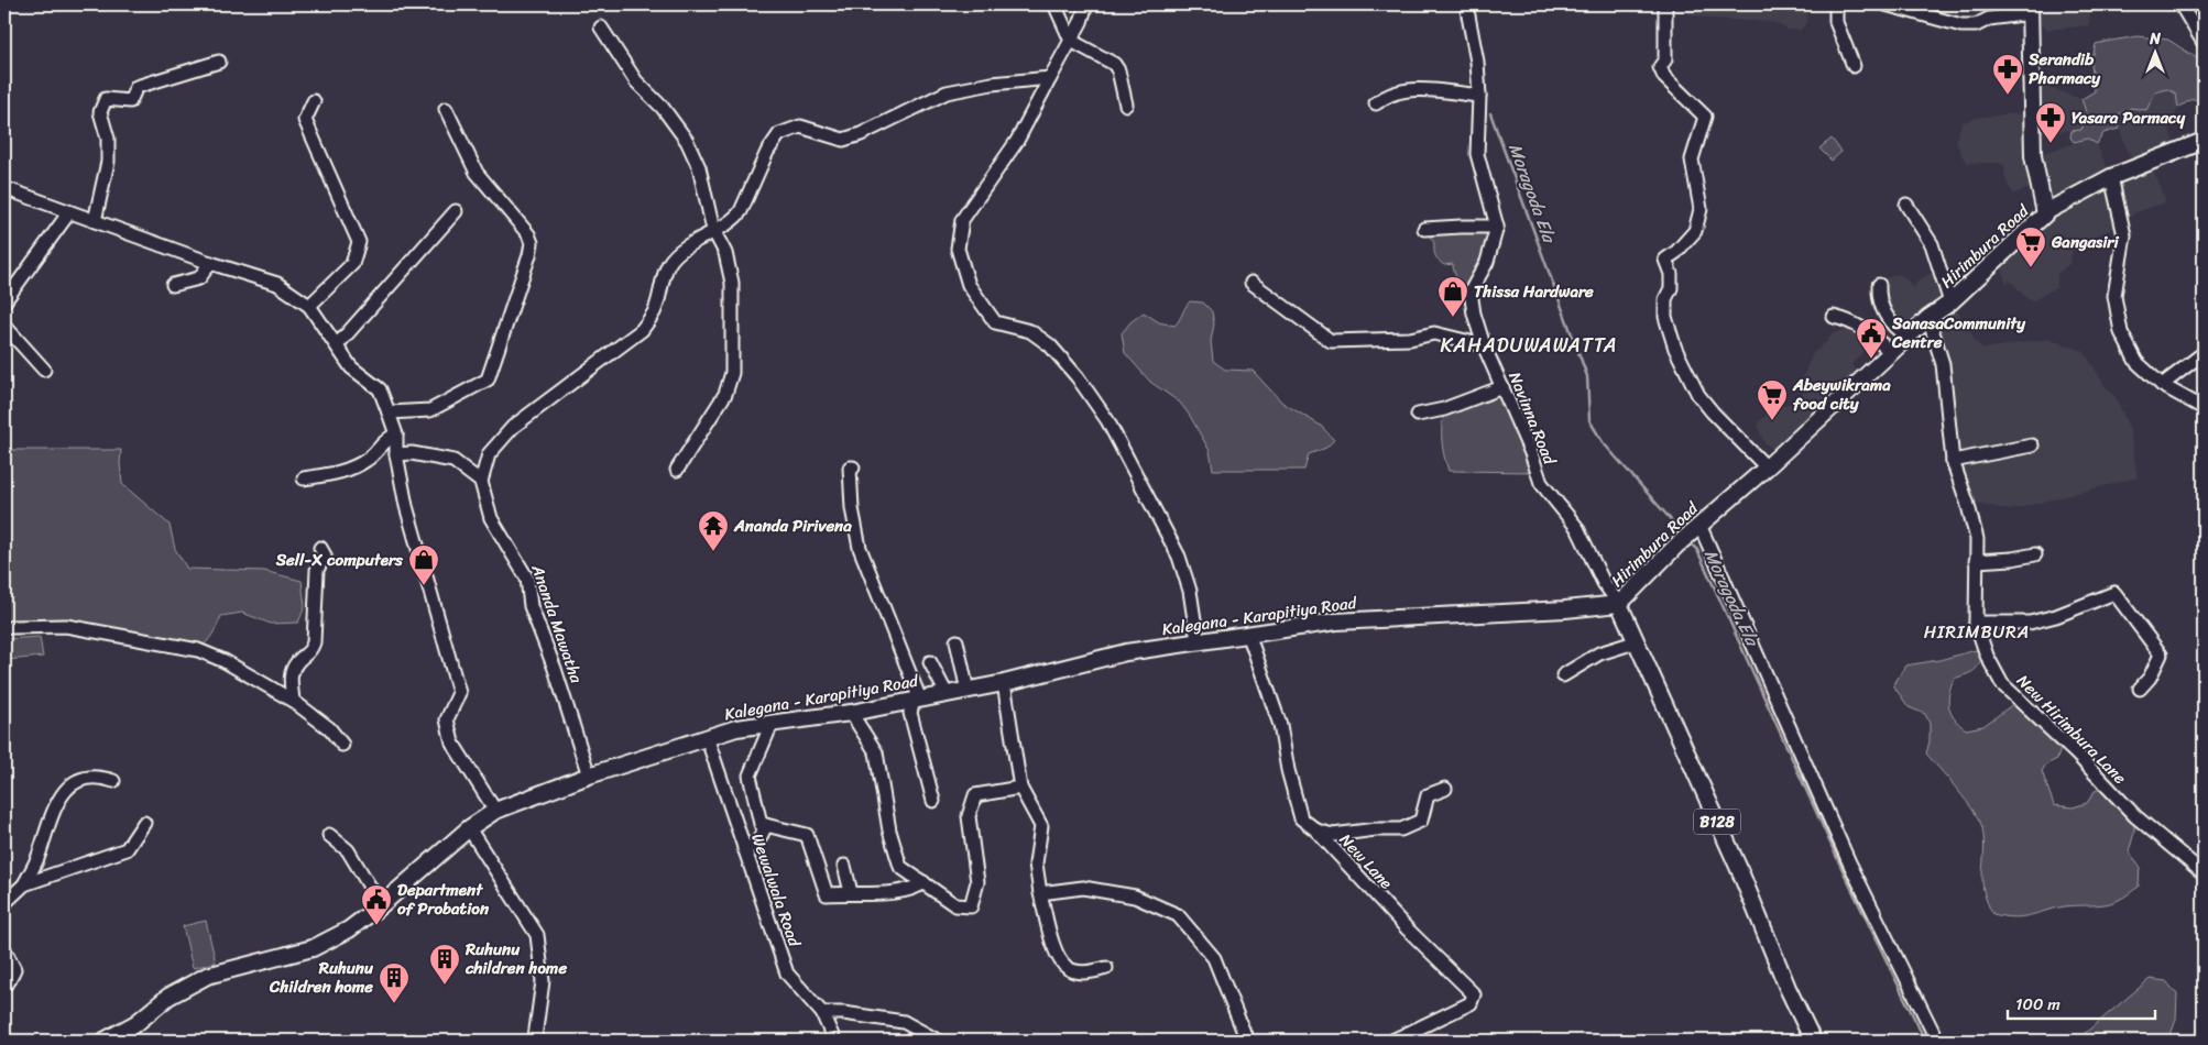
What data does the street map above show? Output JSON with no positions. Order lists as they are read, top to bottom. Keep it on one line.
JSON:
{"streets":{"main road":["Hirimbura Road","Kalegana - Karapitiya Road","B128"],"street":["Navinna Road","Ananda Mawatha","New Hirimbura Lane","New Lane","Wewalwala Road"]},"crossings":[["Hirimbura Road","Navinna Road"],["Hirimbura Road","Kalegana - Karapitiya Road"],["Hirimbura Road","New Hirimbura Lane"],["Navinna Road","Kalegana - Karapitiya Road"],["Kalegana - Karapitiya Road","Ananda Mawatha"],["Kalegana - Karapitiya Road","New Lane"],["Kalegana - Karapitiya Road","Wewalwala Road"]],"districts":["KAHADUWAWATTA","HIRIMBURA"],"water":["Moragoda Ela"],"places":{"pharmacy":["Serandib Pharmacy","Yasara Parmacy"],"supermarket":["Gangasiri","Abeywikrama food city"],"shop":["Thissa Hardware","Sell-X computers"],"public building":["SanasaCommunity Centre","Department of Probation"],"temple":["Ananda Pirivena"],"building":["Ruhunu children home","Ruhunu Children home"]},"scale_bar":"100 m","north":"top"}
